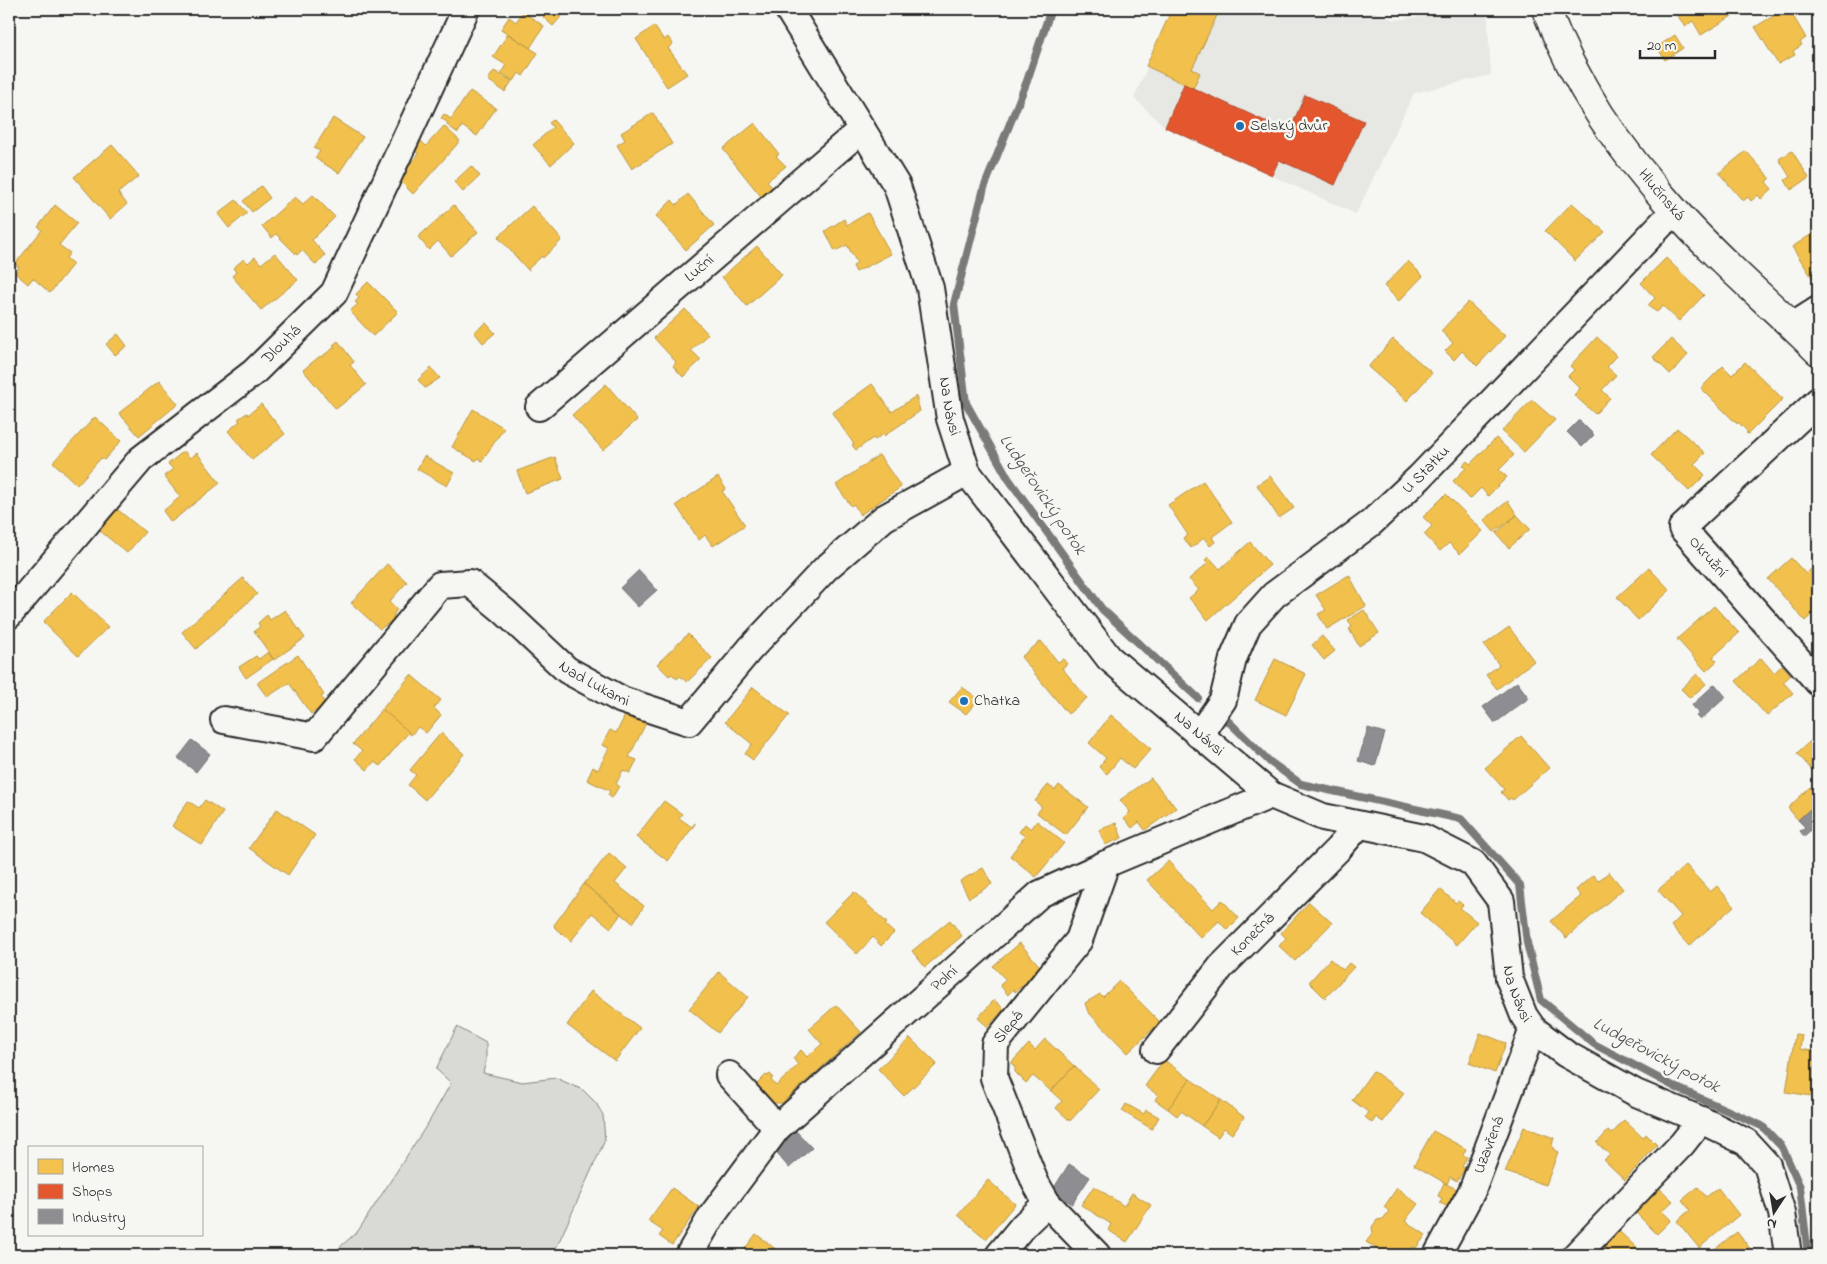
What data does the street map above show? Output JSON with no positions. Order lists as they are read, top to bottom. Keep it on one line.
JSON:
{"streets":{"street":["Hlučínská","Luční","Dlouhá","Na Návsi","U Statku","Okružní","Nad Lukami","Konečná","Polní","Slepá","Uzavřená"]},"crossings":[["Hlučínská","U Statku"],["Luční","Na Návsi"],["Na Návsi","U Statku"],["Na Návsi","Nad Lukami"],["Na Návsi","Konečná"],["Na Návsi","Polní"],["Na Návsi","Uzavřená"],["Polní","Slepá"]],"water":["Ludgeřovický potok"],"places":["Selský dvůr","Chatka"],"legend":["Homes","Shops","Industry"],"scale_bar":"20 m","north":"bottom"}
